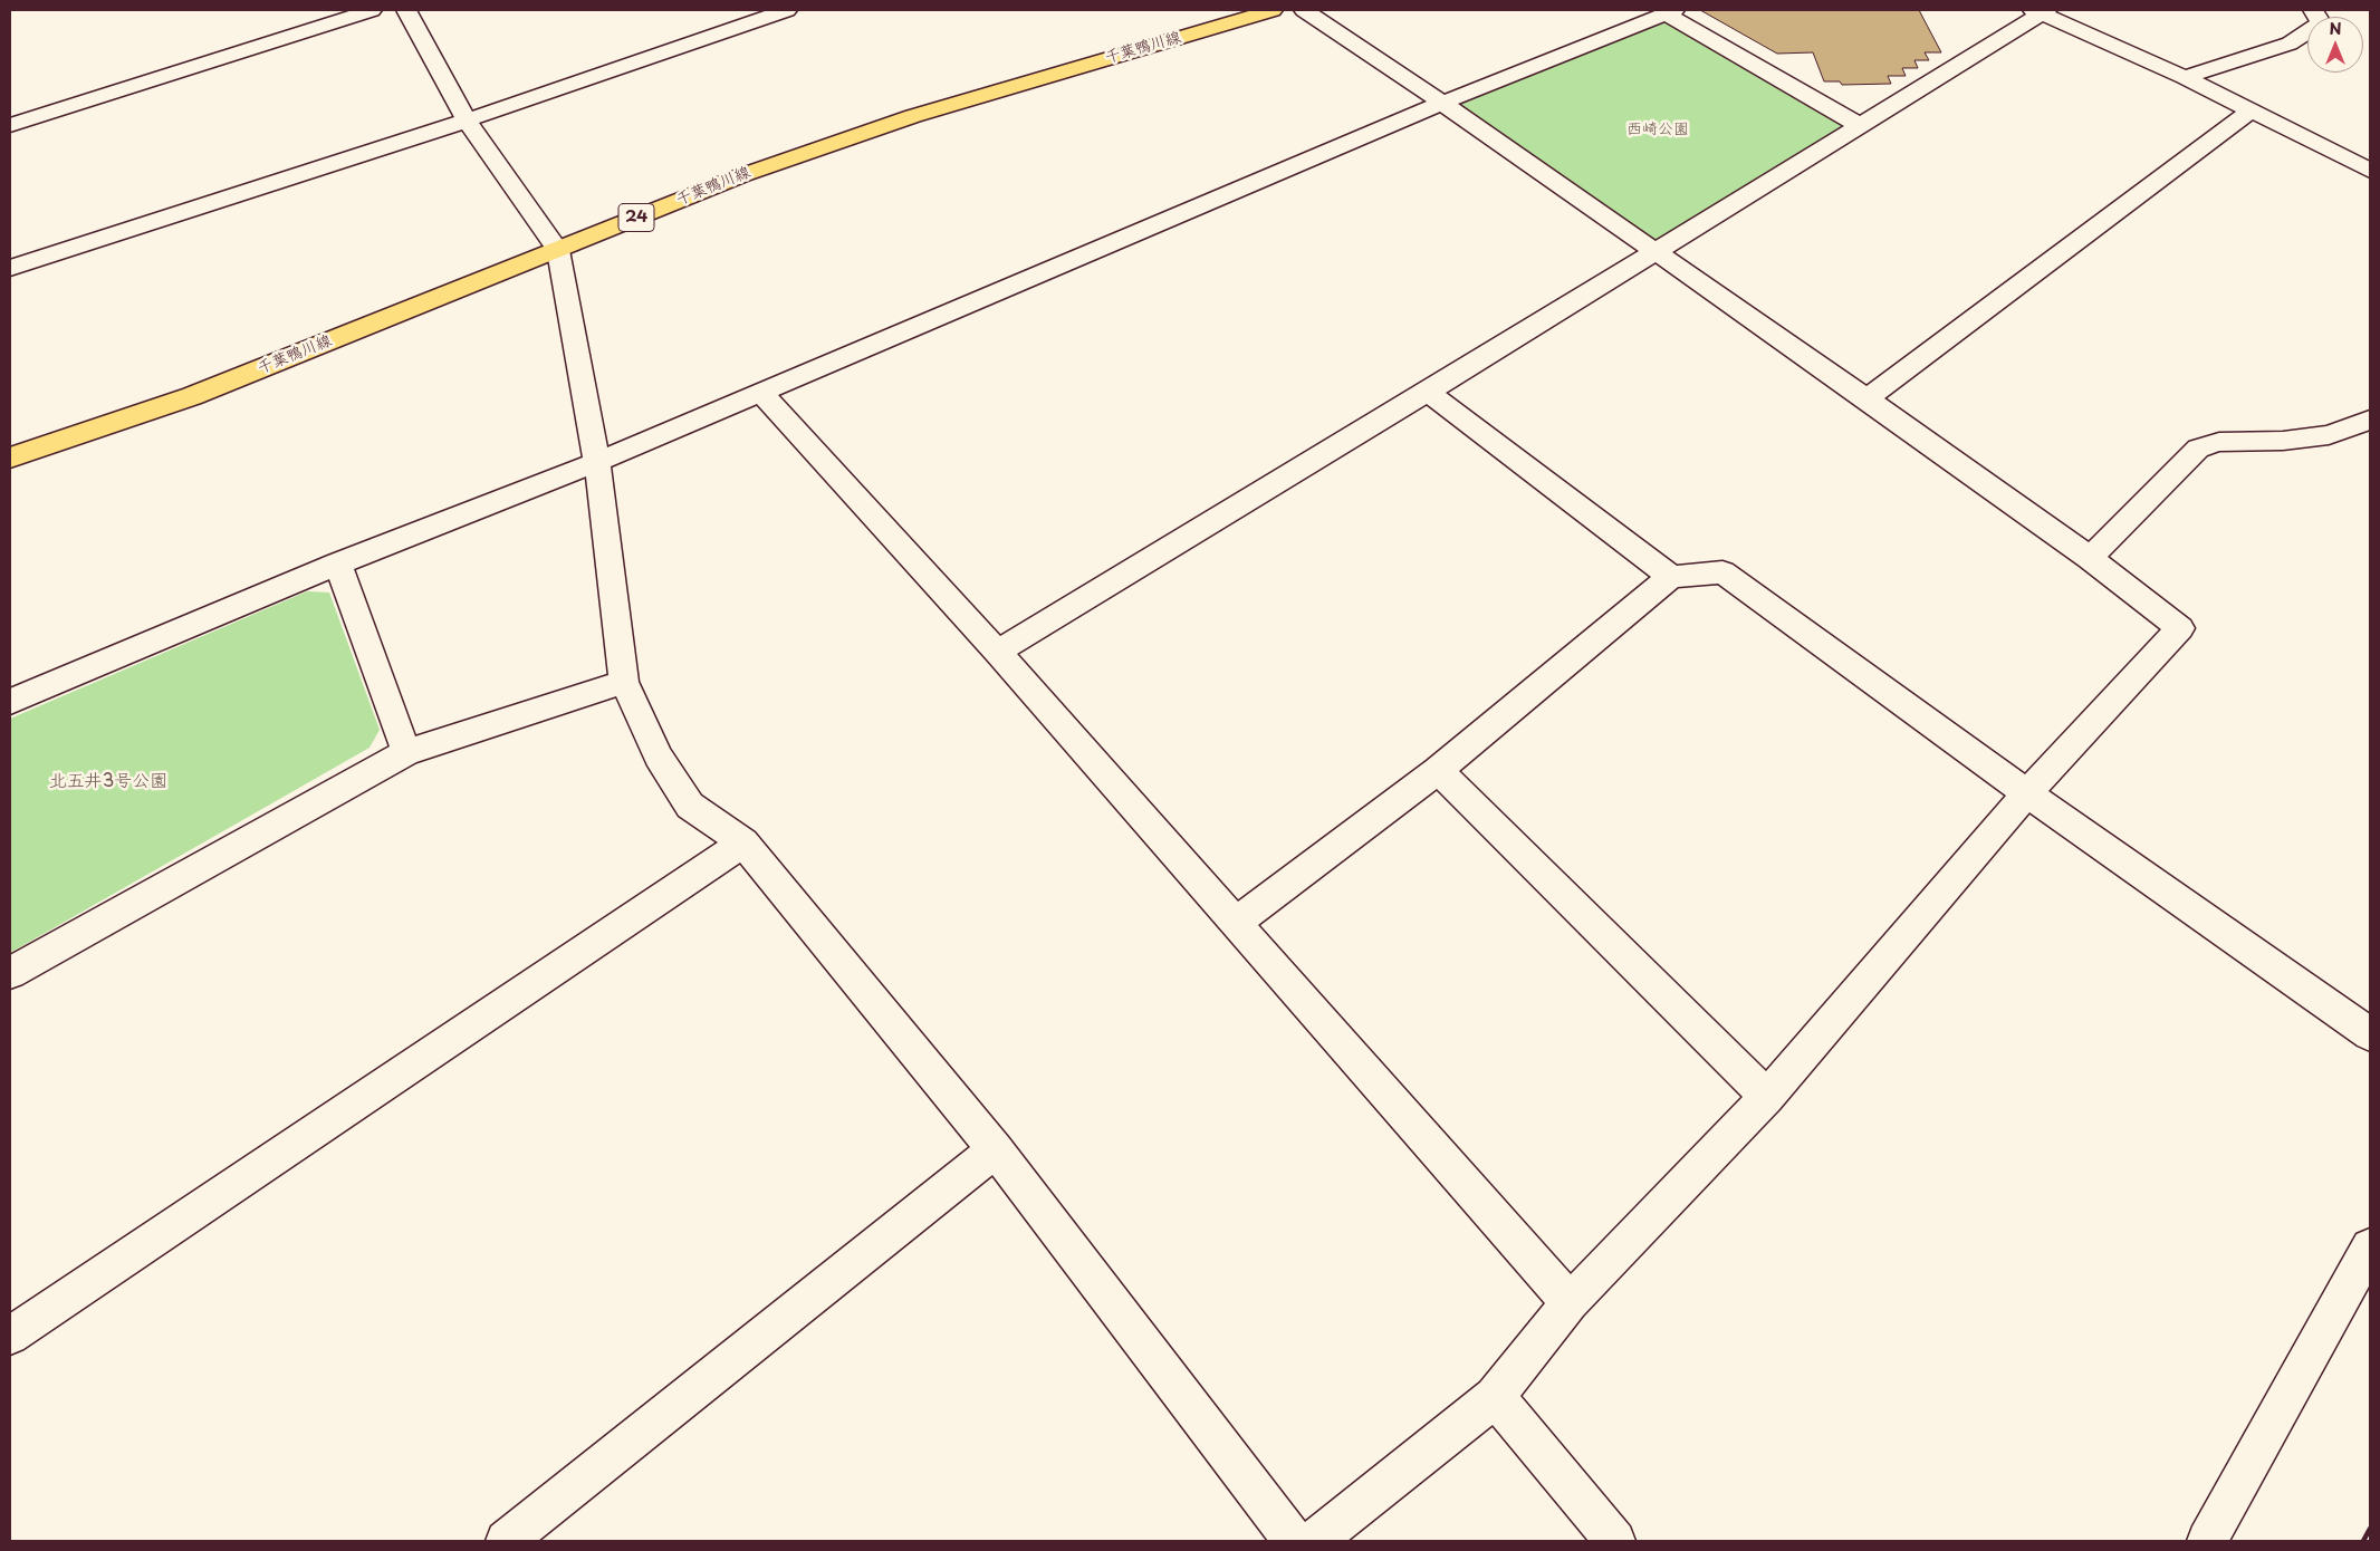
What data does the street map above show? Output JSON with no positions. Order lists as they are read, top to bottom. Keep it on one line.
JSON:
{"streets":{"main road":["千葉鴨川線","24"]},"parks":["西崎公園","北五井3号公園"],"north":"top"}
